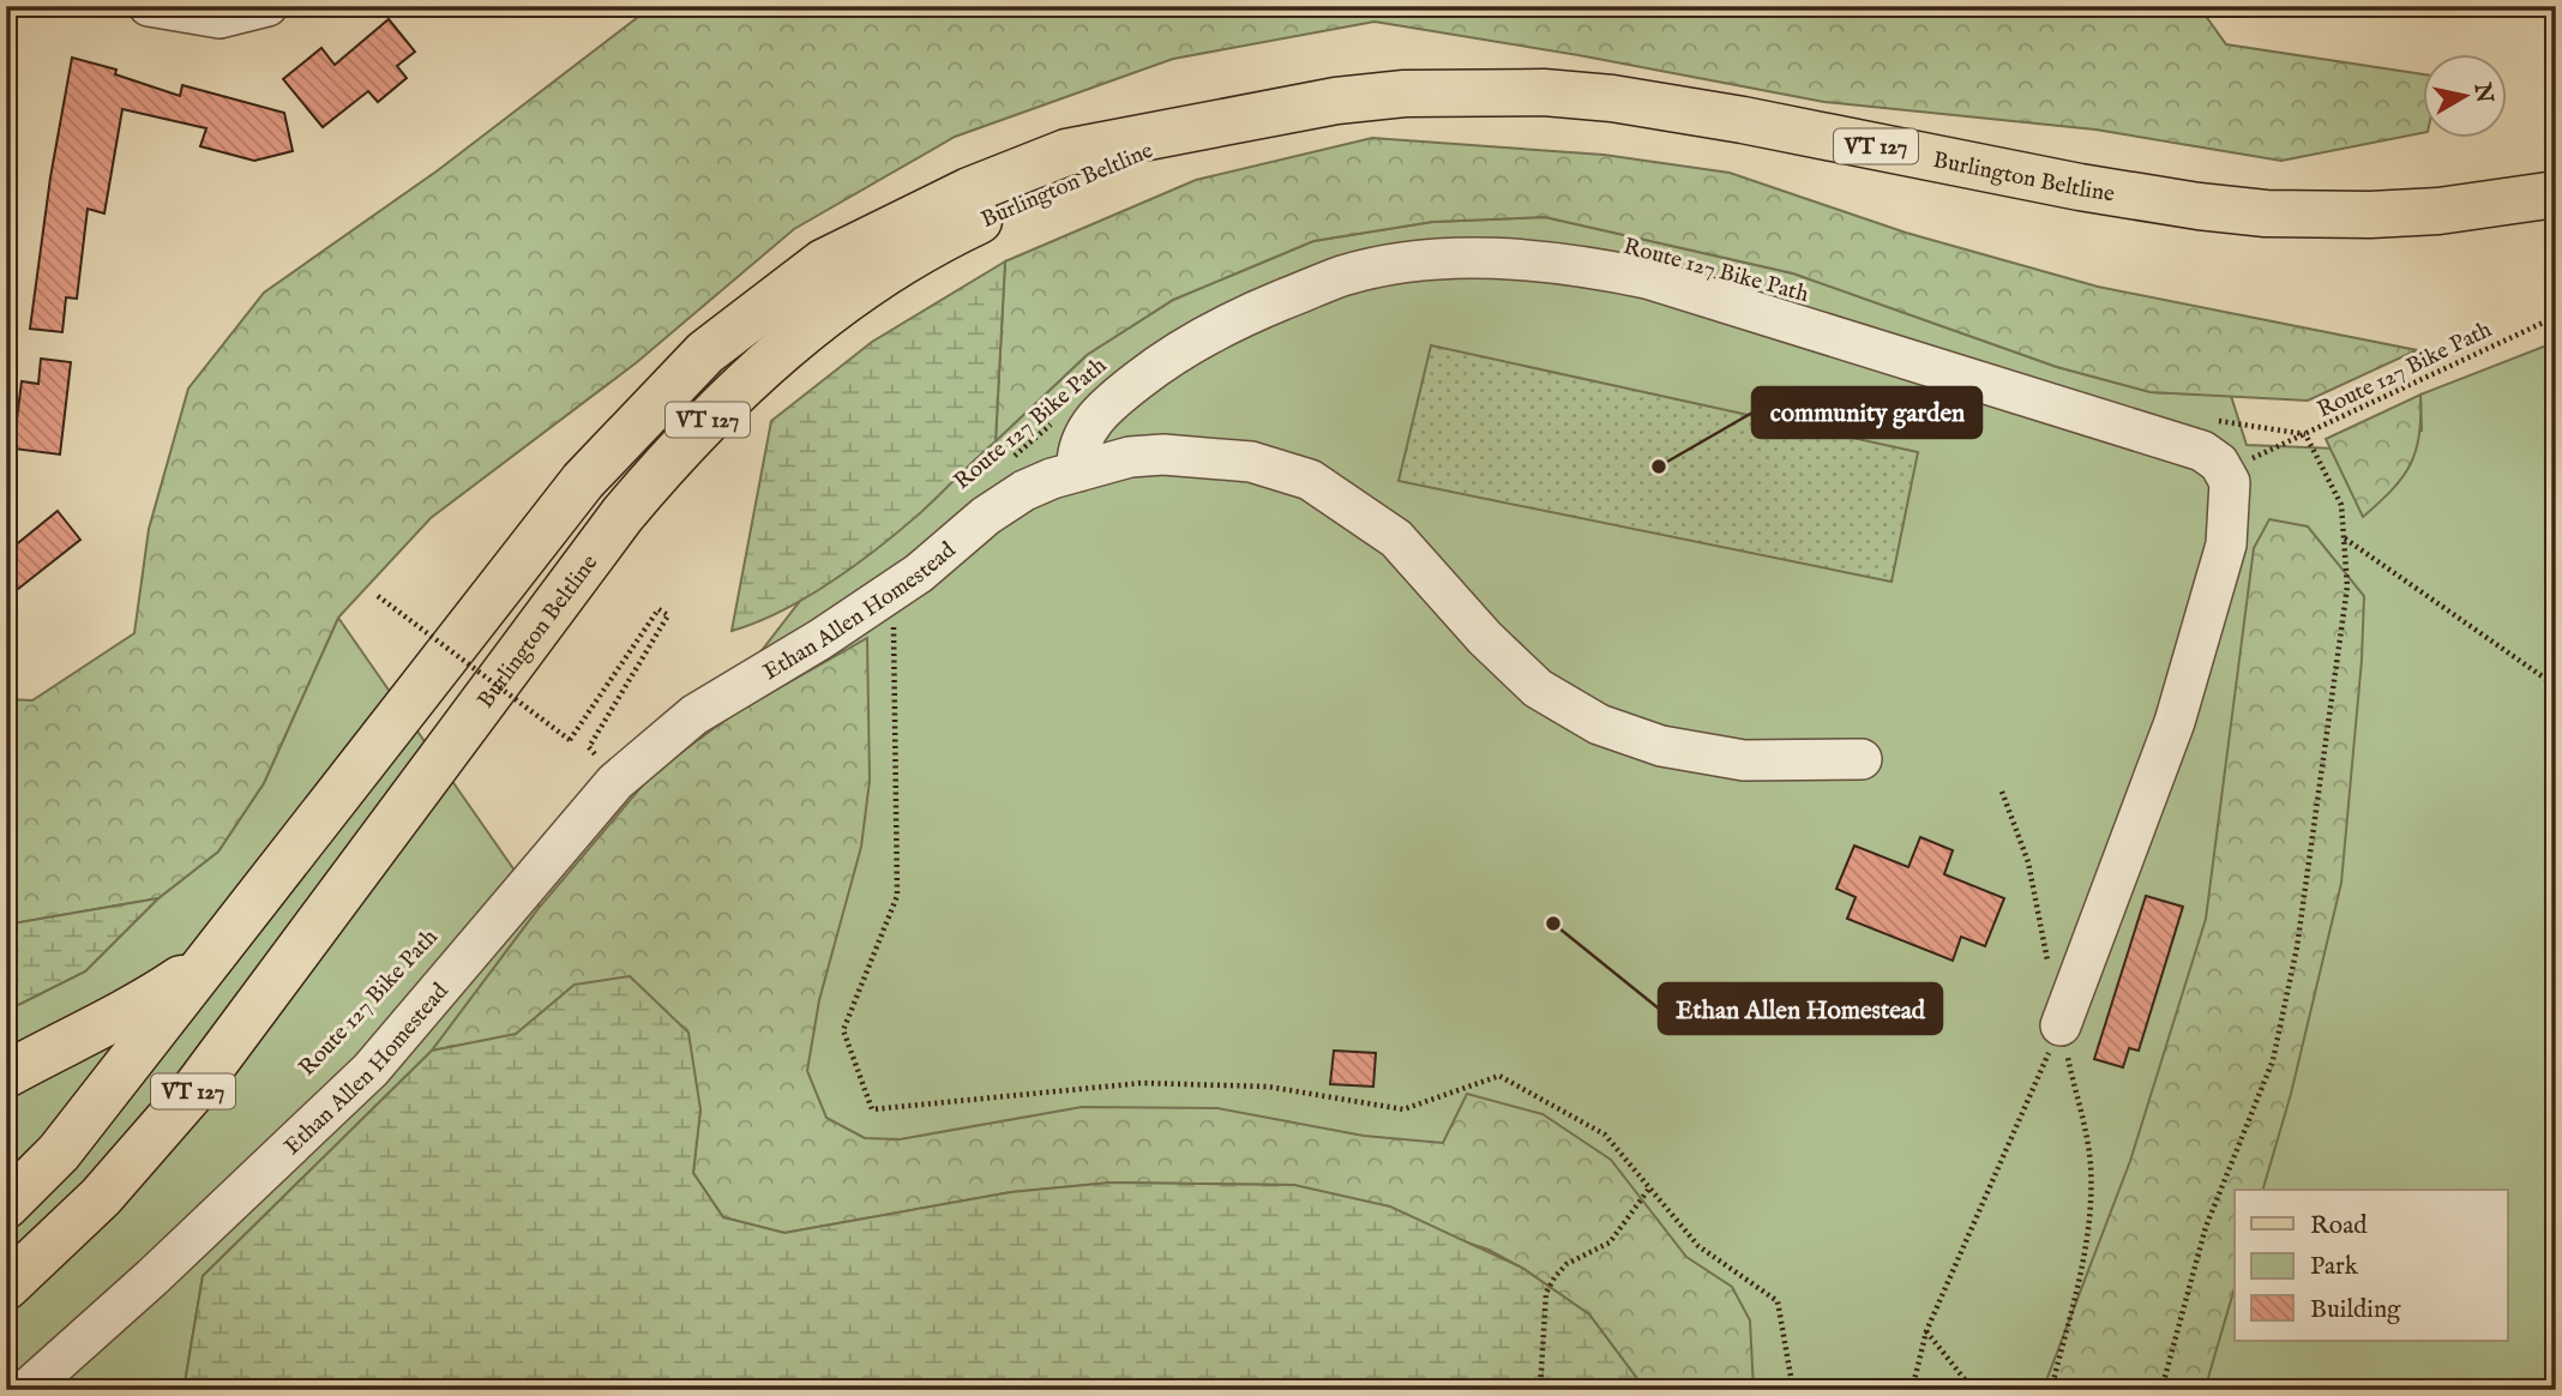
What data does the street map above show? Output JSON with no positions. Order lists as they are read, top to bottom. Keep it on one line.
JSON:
{"streets":{"main road":["VT 127","Burlington Beltline"],"street":["Ethan Allen Homestead"],"path":["Route 127 Bike Path"]},"places":["community garden","Ethan Allen Homestead"],"legend":["Road","Park","Building"],"north":"right"}
